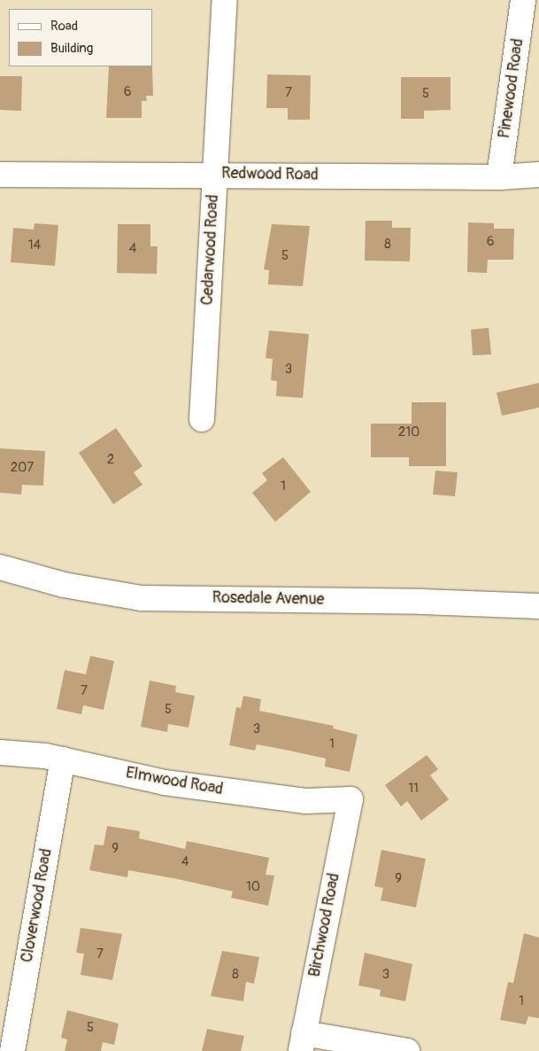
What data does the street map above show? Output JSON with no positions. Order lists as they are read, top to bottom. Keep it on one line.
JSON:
{"streets":{"street":["Pinewood Road","Redwood Road","Cedarwood Road","Rosedale Avenue","Elmwood Road","Cloverwood Road","Birchwood Road"]},"crossings":[["Pinewood Road","Redwood Road"],["Redwood Road","Cedarwood Road"],["Elmwood Road","Cloverwood Road"],["Elmwood Road","Birchwood Road"]],"house_numbers":["6","7","5","6","8","14","4","5","3","210","2","207","1","7","5","3","1","11","9","4","9","10","7","8","3","1","5"],"legend":["Road","Building"]}
